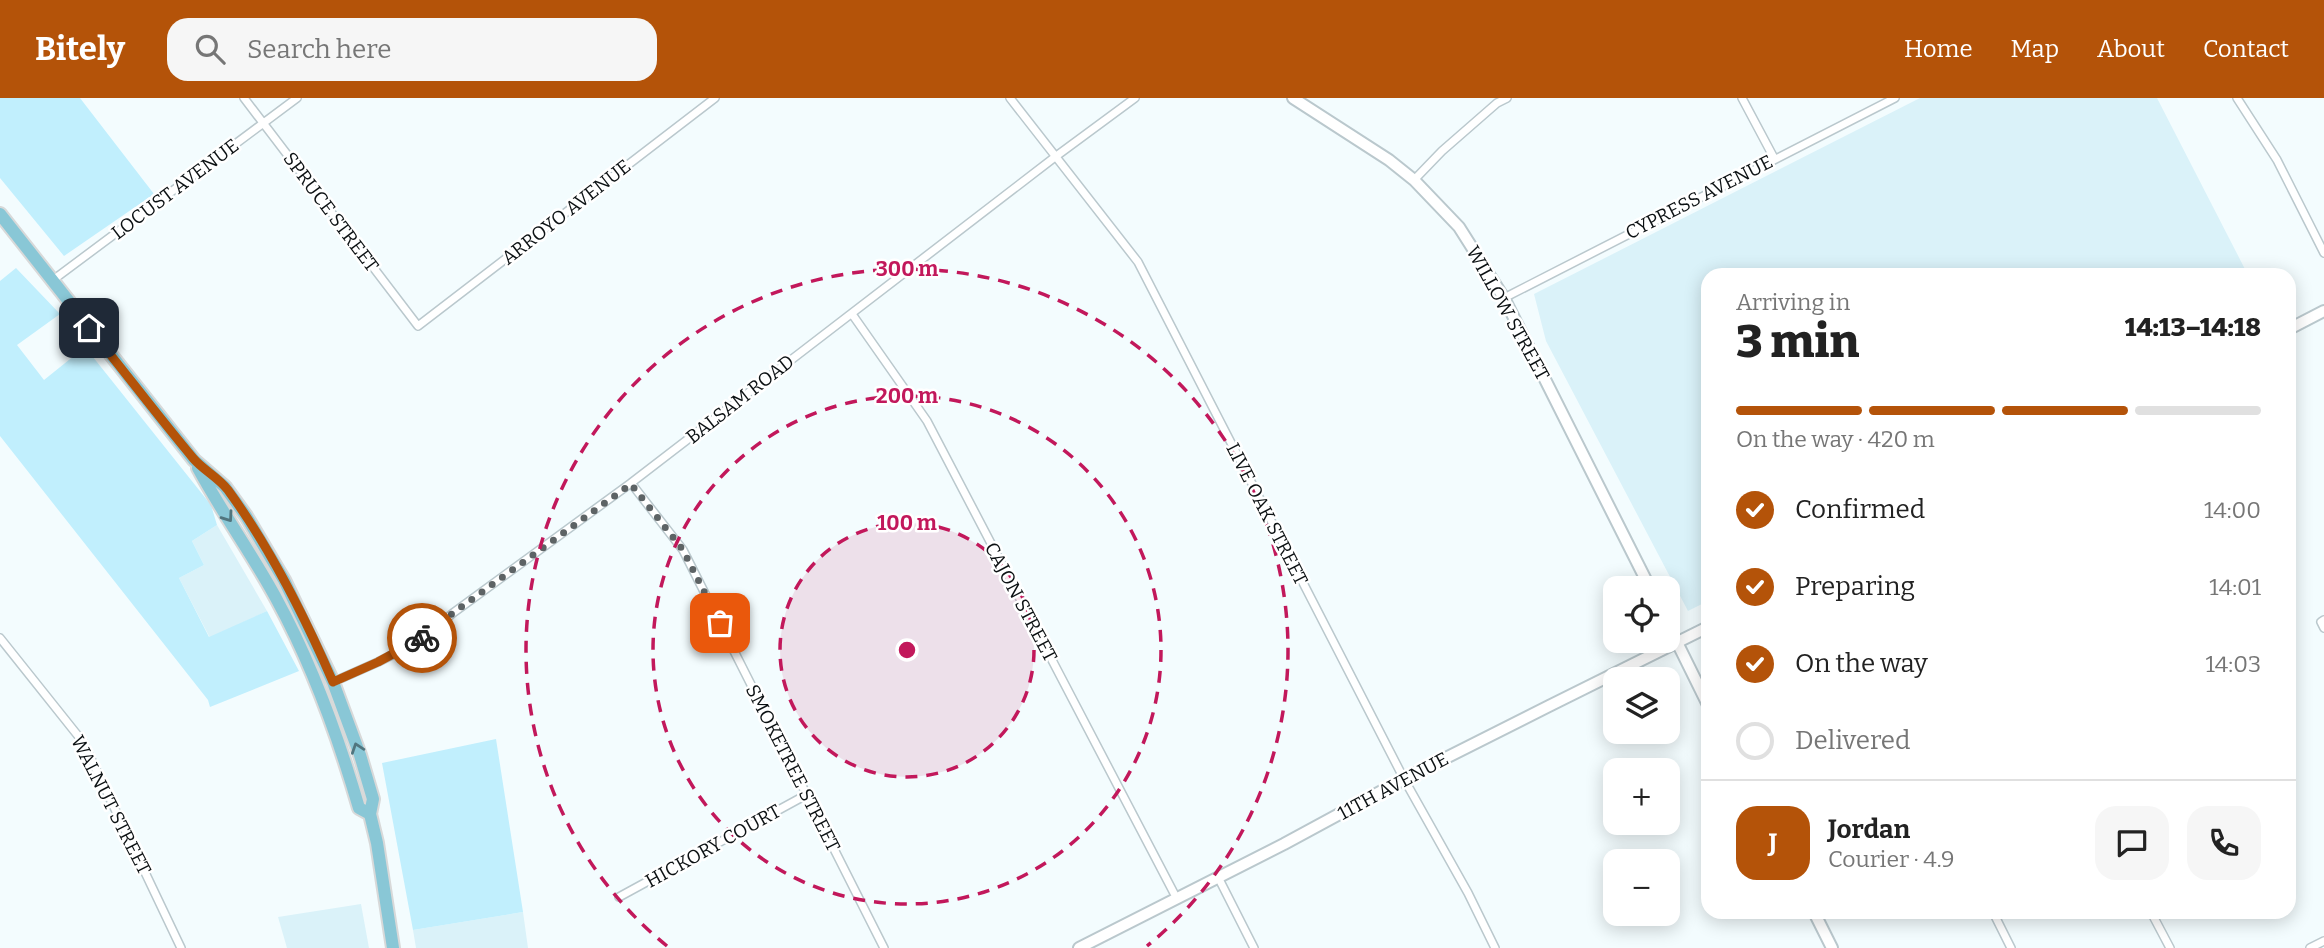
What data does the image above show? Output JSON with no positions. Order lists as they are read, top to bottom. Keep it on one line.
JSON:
{"streets":{"street":["LOCUST AVENUE","CYPRESS AVENUE","SPRUCE STREET","ARROYO AVENUE","WILLOW STREET","BALSAM ROAD","LIVE OAK STREET","CAJON STREET","SMOKETREE STREET","11TH AVENUE","WALNUT STREET","HICKORY COURT"]},"crossings":[["LOCUST AVENUE","SPRUCE STREET"],["CYPRESS AVENUE","WILLOW STREET"],["SPRUCE STREET","ARROYO AVENUE"],["BALSAM ROAD","LIVE OAK STREET"],["BALSAM ROAD","CAJON STREET"],["BALSAM ROAD","SMOKETREE STREET"],["LIVE OAK STREET","11TH AVENUE"],["CAJON STREET","11TH AVENUE"],["SMOKETREE STREET","HICKORY COURT"]],"page":{"header":"Bitely","search":"Search here","nav":["Home","Map","About","Contact"],"heading":["3 min","Arriving in","14:13–14:18"],"panel":["Jordan","Courier · 4.9"],"bar":"On the way · 420 m","list":[["Confirmed","14:00"],["Preparing","14:01"],["On the way","14:03"],"Delivered"],"map_buttons":["+","−"],"round":"J"},"rings":["300 m","200 m","100 m"]}
